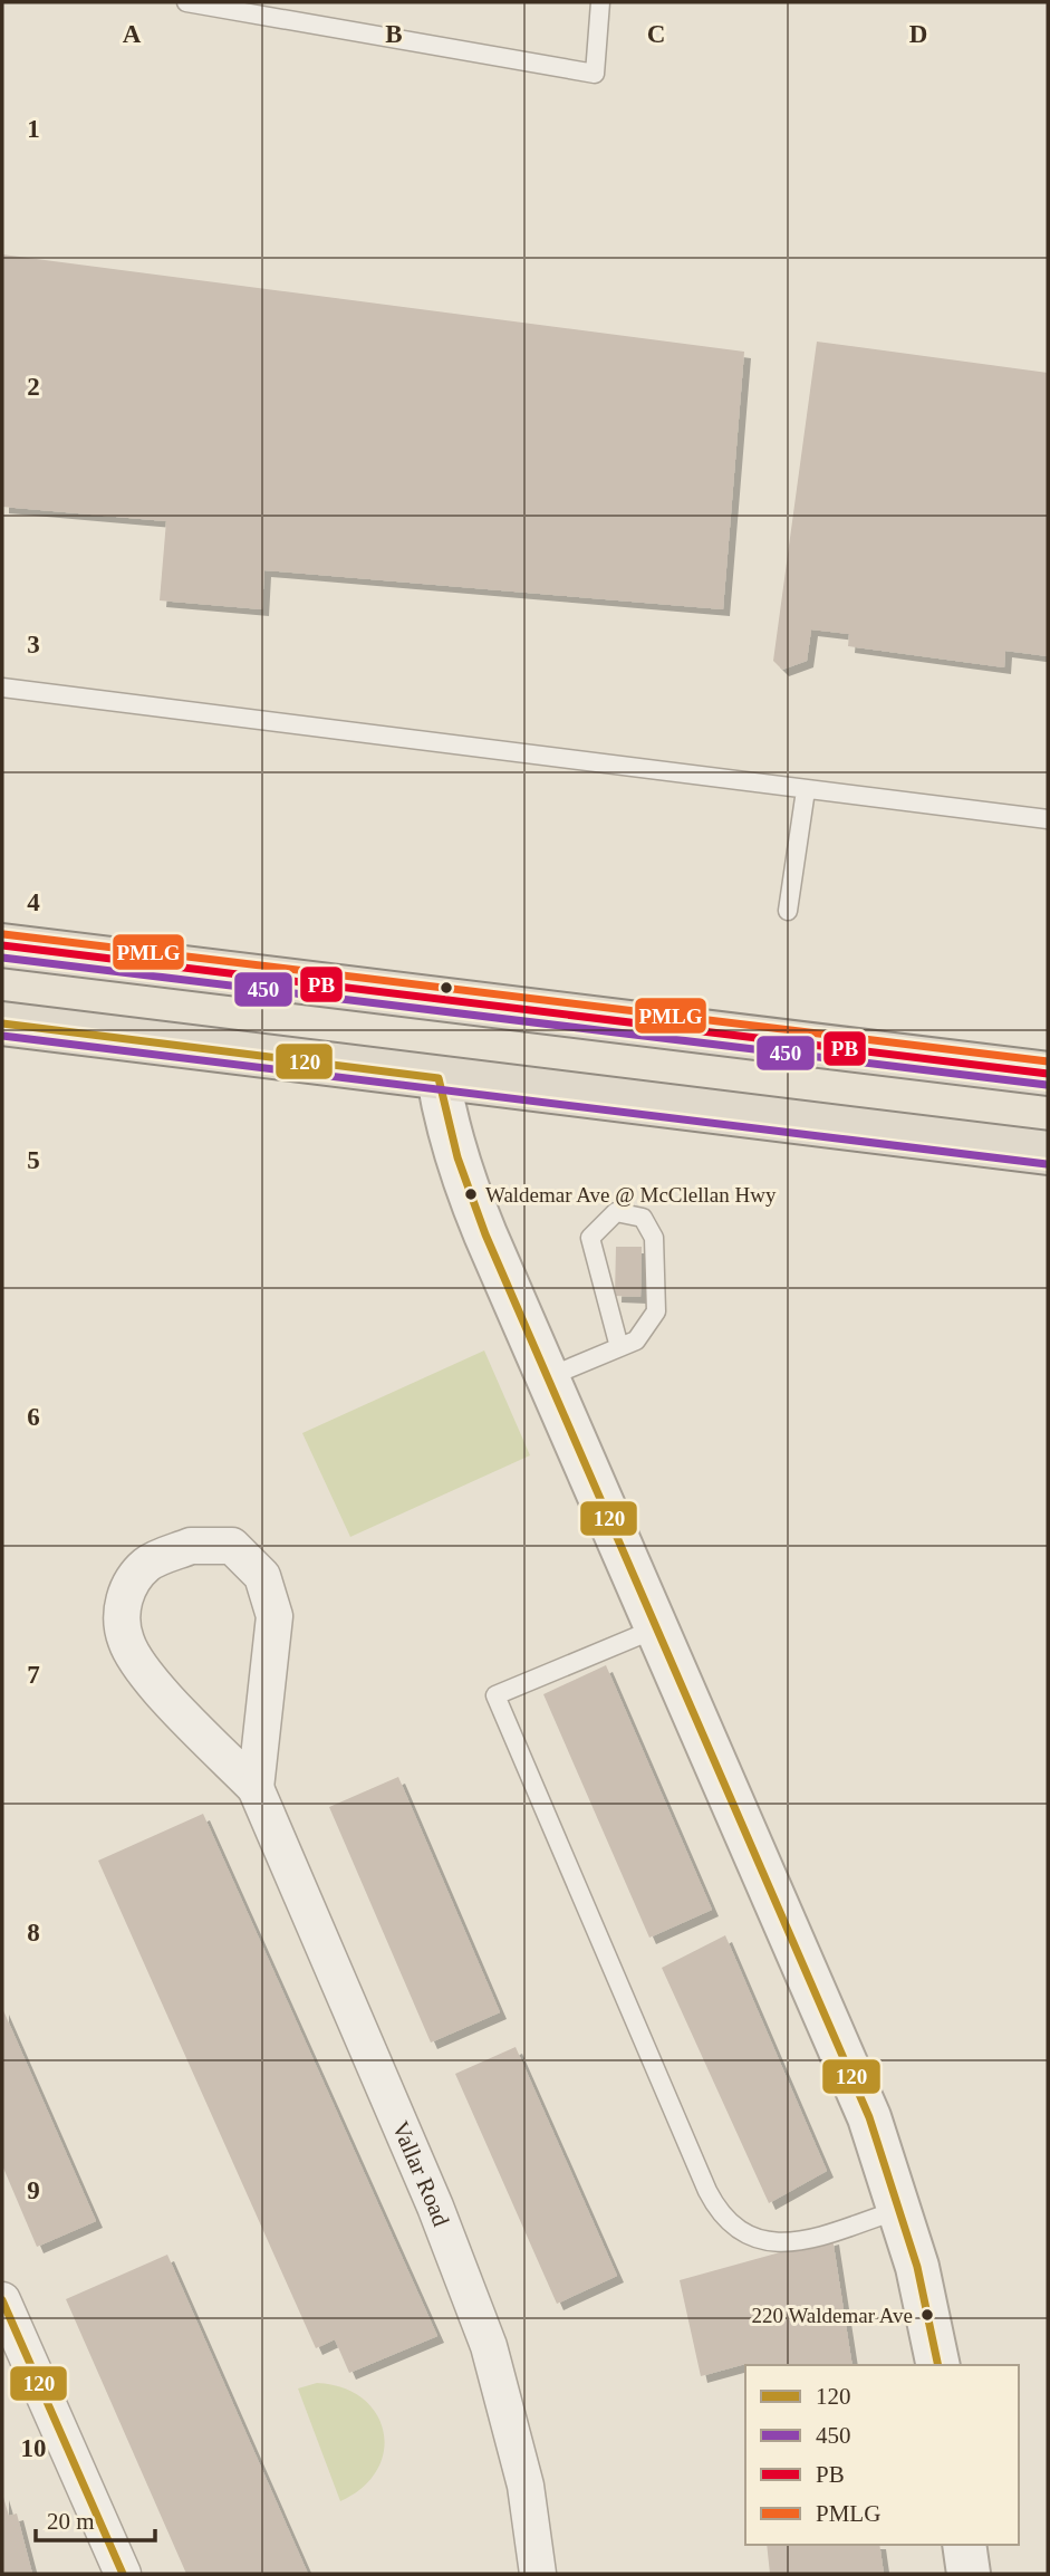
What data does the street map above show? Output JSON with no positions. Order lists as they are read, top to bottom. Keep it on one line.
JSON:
{"streets":{"street":["Vallar Road"]},"places":["Waldemar Ave @ McClellan Hwy","220 Waldemar Ave"],"lines":["transit line PMLG","transit line PB","transit line 450","transit line 120"],"legend":["120","450","PB","PMLG"],"scale_bar":"20 m","grid":{"columns":["A","B","C","D"],"rows":["1","2","3","4","5","6","7","8","9","10"]}}
